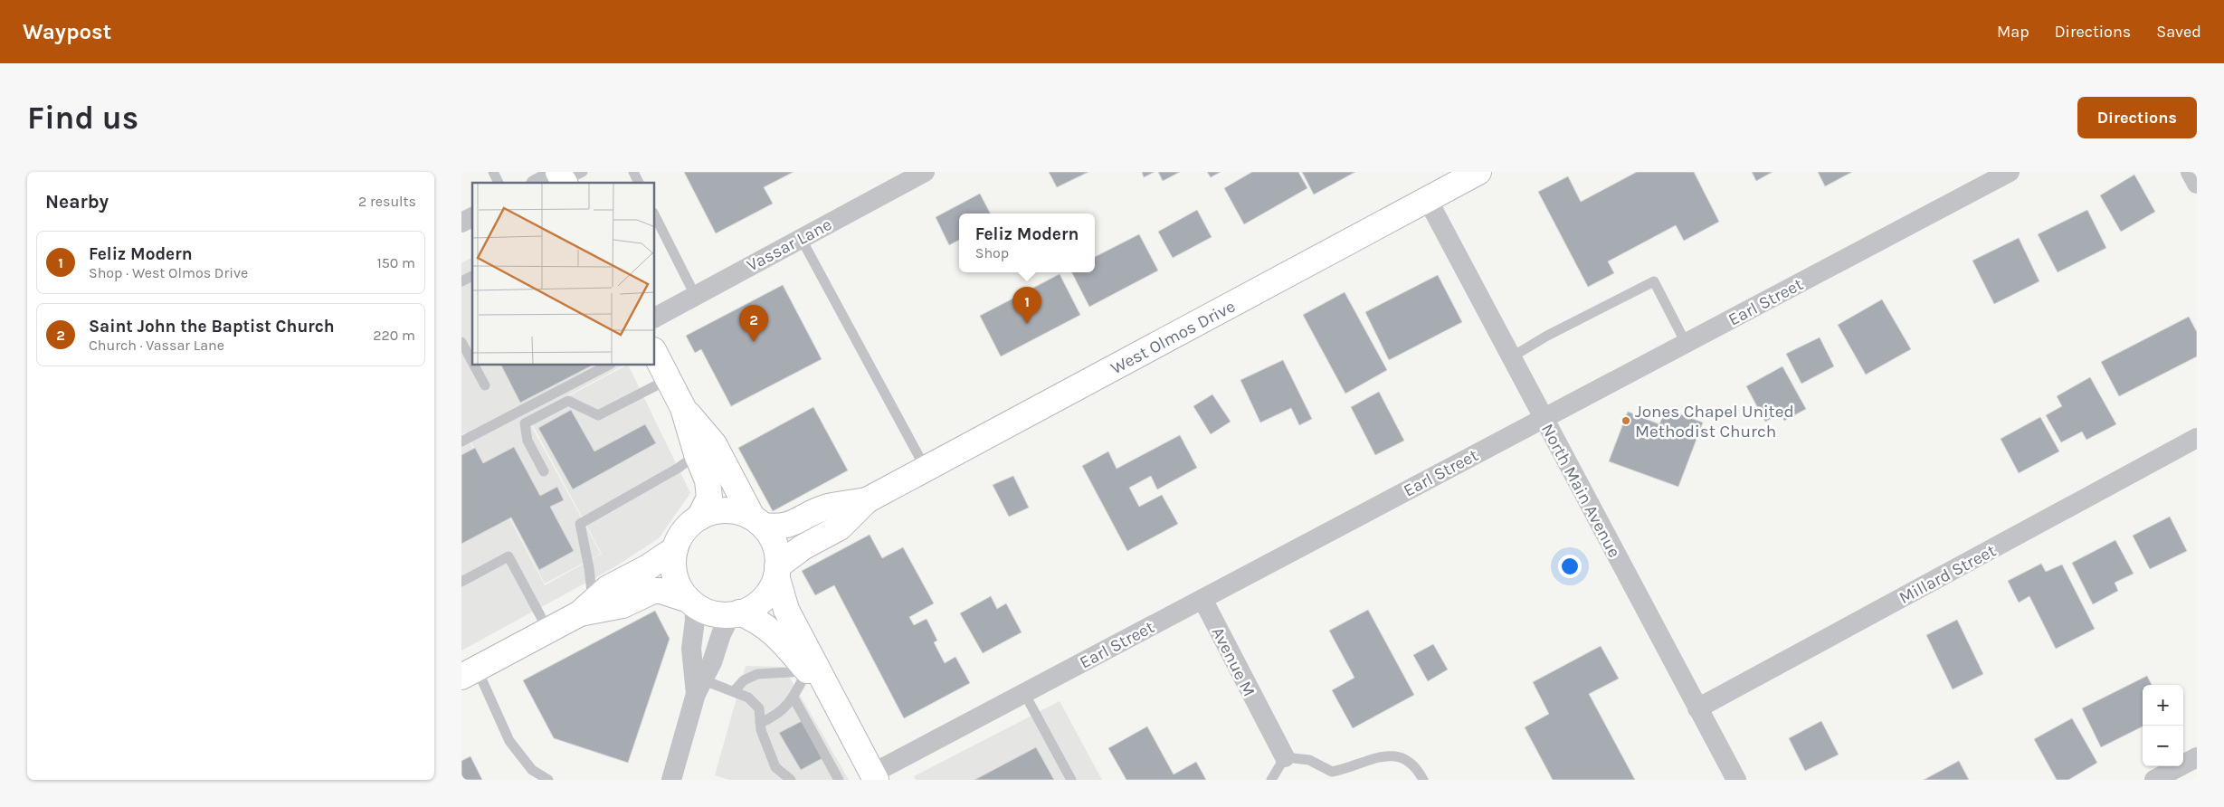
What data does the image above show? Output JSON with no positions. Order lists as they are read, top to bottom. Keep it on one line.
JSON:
{"streets":{"street":["Vassar Lane","Earl Street","West Olmos Drive","North Main Avenue","Millard Street","Avenue M"]},"crossings":[["Earl Street","North Main Avenue"],["Earl Street","Avenue M"],["West Olmos Drive","North Main Avenue"],["North Main Avenue","Millard Street"]],"places":["Jones Chapel United Methodist Church"],"page":{"header":"Waypost","nav":["Map","Directions","Saved"],"buttons":"Directions","title":"Find us","heading":["Nearby","2 results"],"popup":["Feliz Modern","Shop"],"list":[{"mark":"1","name":"Feliz Modern","note":"Shop · West Olmos Drive","value":"150 m"},{"mark":"2","name":"Saint John the Baptist Church","note":"Church · Vassar Lane","value":"220 m"}],"pins":["1","2"],"map_buttons":["+","−"]}}
